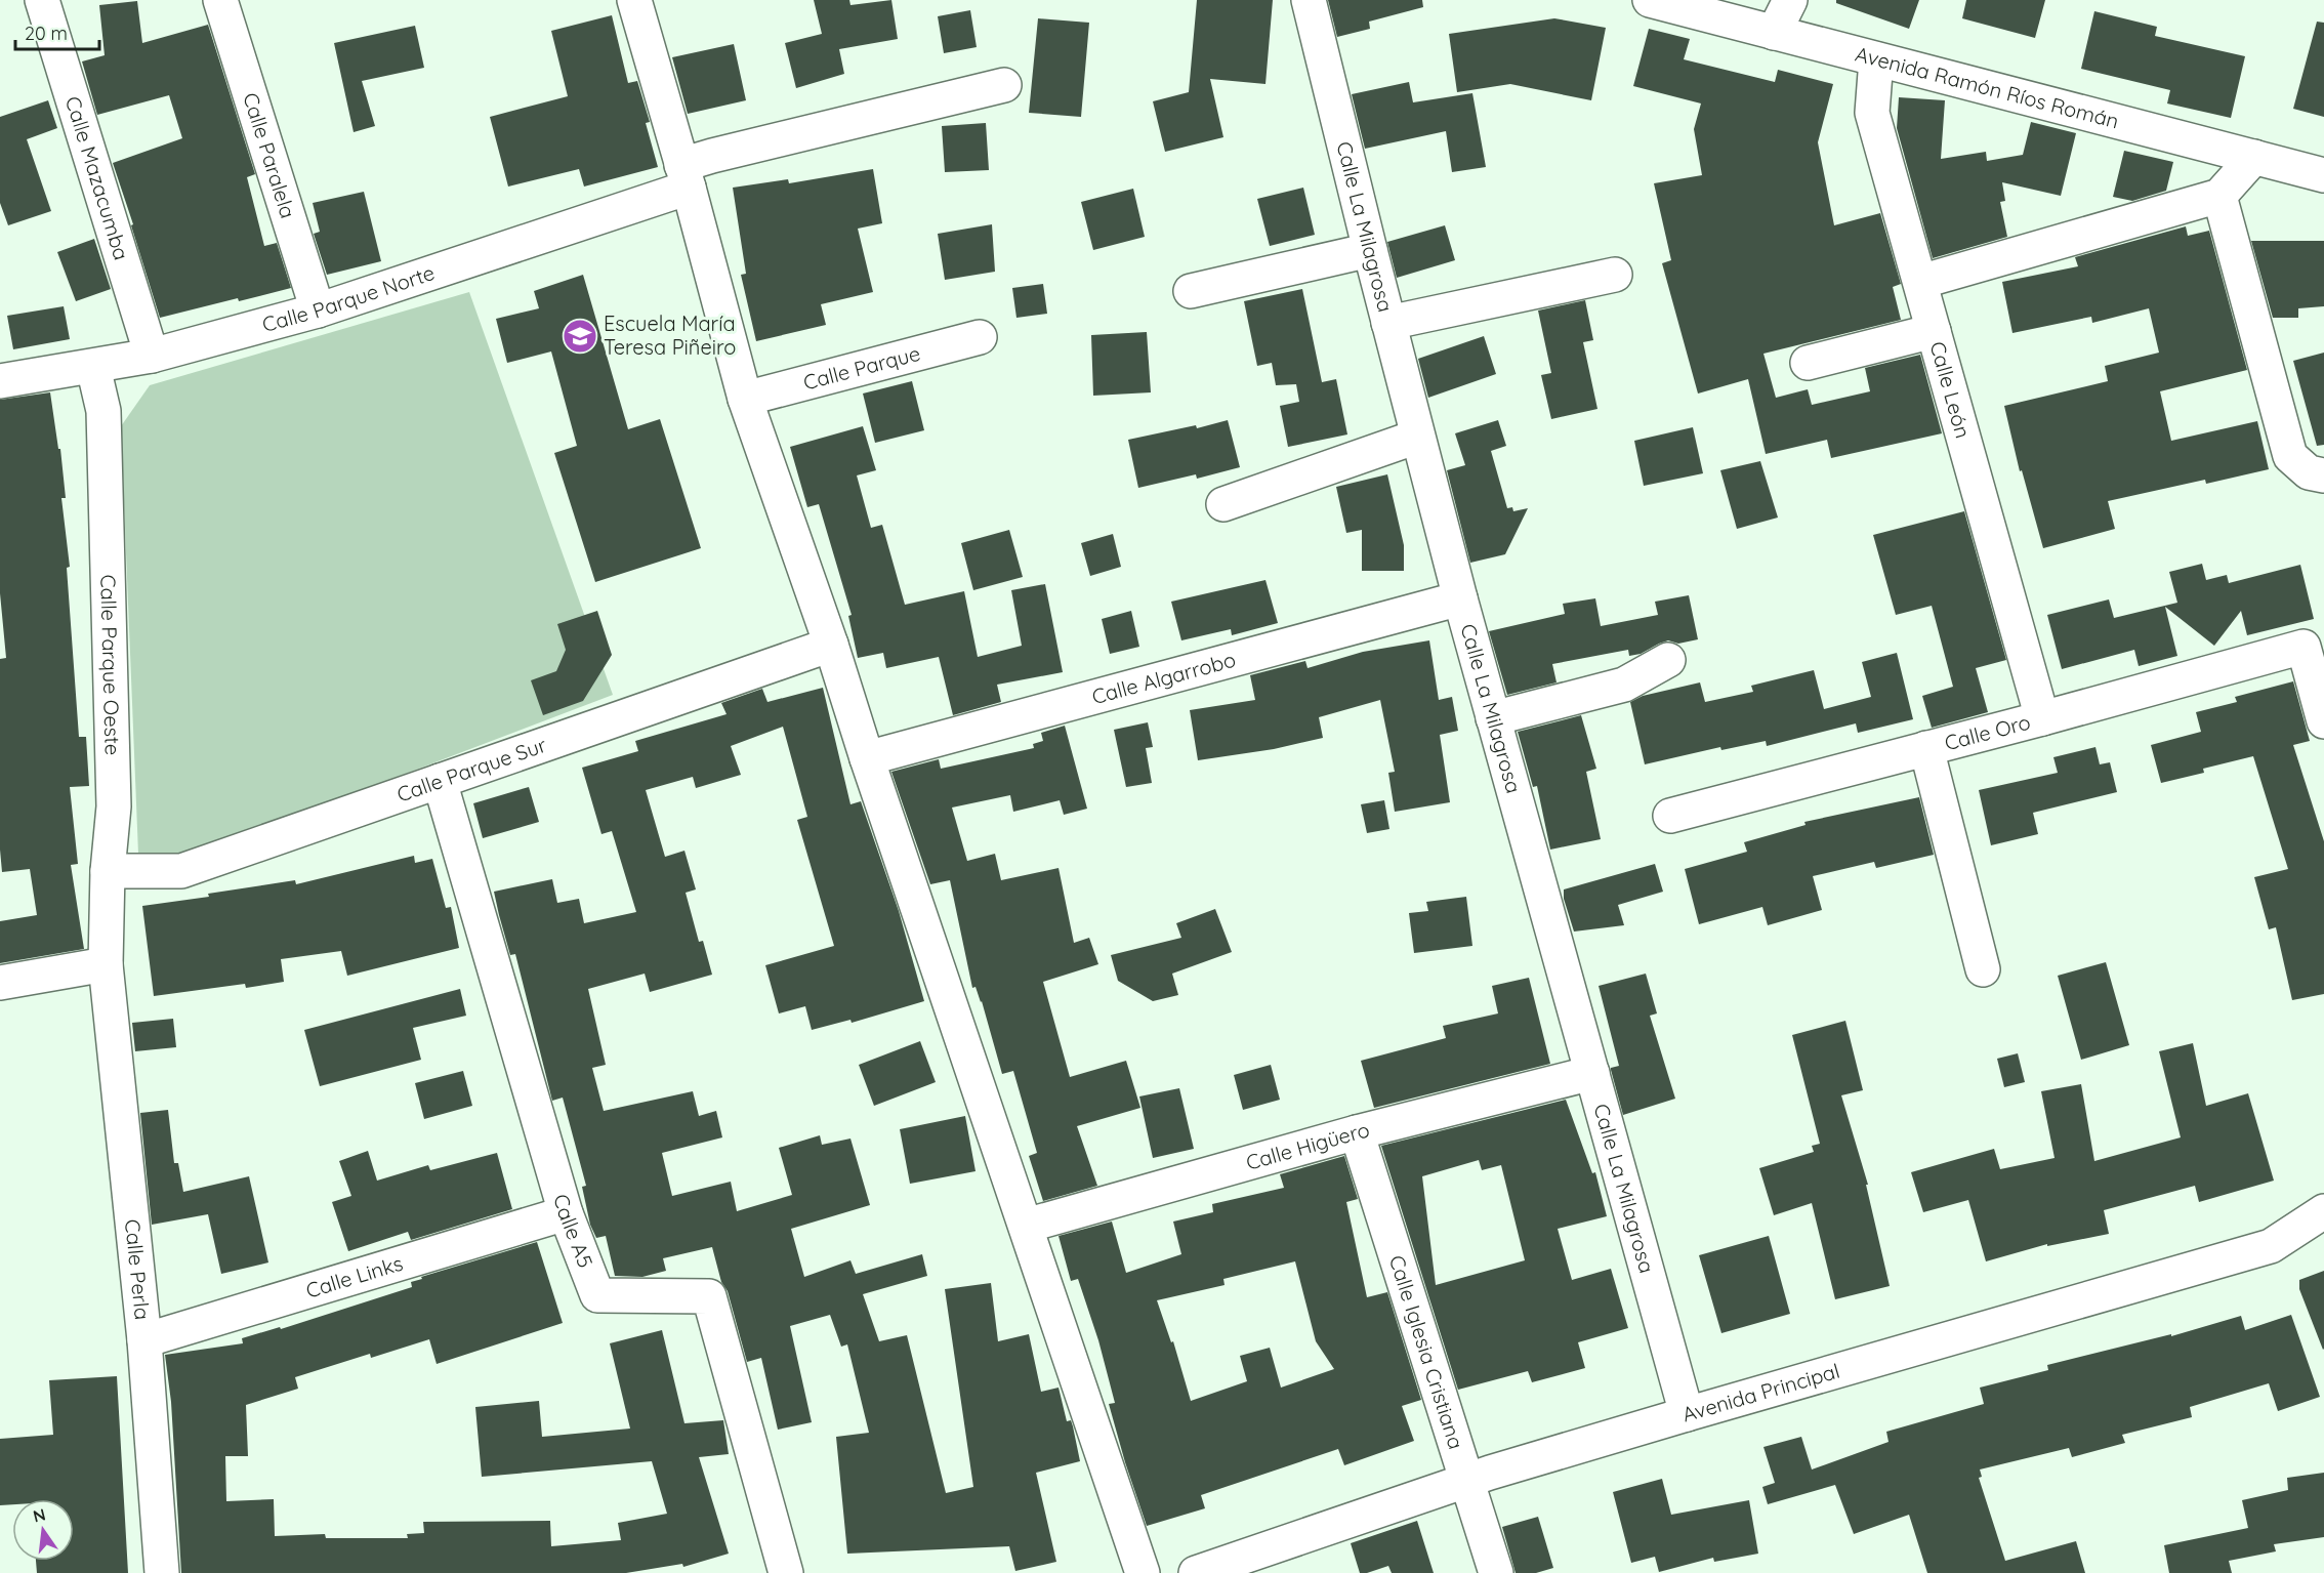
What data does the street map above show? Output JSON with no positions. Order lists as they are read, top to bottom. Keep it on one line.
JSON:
{"streets":{"street":["Avenida Ramón Ríos Román","Calle Paralela","Calle Mazacumba","Calle La Milagrosa","Calle Parque Norte","Calle Parque","Calle León","Calle Parque Oeste","Calle Algarrobo","Calle Oro","Calle Parque Sur","Calle Higüero","Calle A5","Calle Perla","Calle Links","Calle Iglesia Cristiana","Avenida Principal"]},"crossings":[["Avenida Ramón Ríos Román","Calle León"],["Calle Paralela","Calle Parque Norte"],["Calle Mazacumba","Calle Parque Norte"],["Calle La Milagrosa","Calle Algarrobo"],["Calle La Milagrosa","Calle Higüero"],["Calle La Milagrosa","Avenida Principal"],["Calle Parque Norte","Calle Parque Oeste"],["Calle León","Calle Oro"],["Calle Parque Oeste","Calle Parque Sur"],["Calle Parque Oeste","Calle Perla"],["Calle Parque Sur","Calle A5"],["Calle Higüero","Calle Iglesia Cristiana"],["Calle A5","Calle Links"],["Calle Perla","Calle Links"],["Calle Iglesia Cristiana","Avenida Principal"]],"places":{"school or university":["Escuela María Teresa Piñeiro"]},"scale_bar":"20 m","north":"top"}
